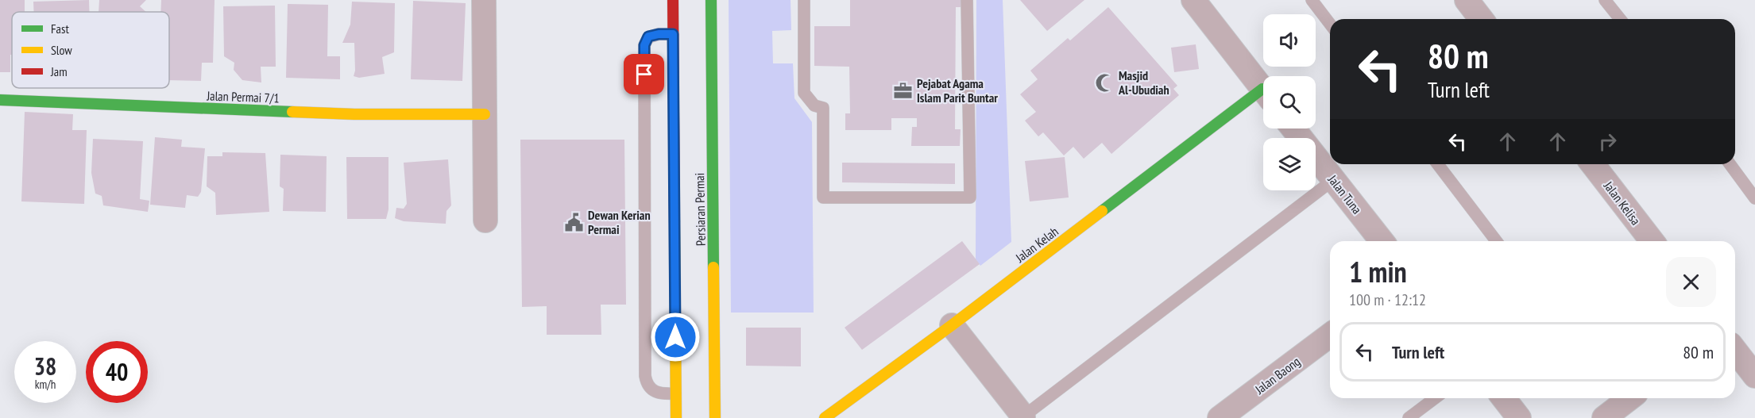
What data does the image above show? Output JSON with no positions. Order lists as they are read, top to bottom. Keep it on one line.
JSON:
{"streets":{"street":["Jalan Permai 7/1","Jalan Tuna","Jalan Kelisa","Persiaran Permai","Jalan Kelah","Jalan Baong"]},"places":{"mosque":["Masjid Al-Ubudiah"],"office":["Pejabat Agama Islam Parit Buntar"],"public building":["Dewan Kerian Permai"]},"legend":["Fast","Slow","Jam"],"page":{"turn":["80 m","Turn left"],"heading":["1 min","100 m · 12:12"],"list":[{"name":"Turn left","value":"80 m"}],"speed":"38 km/h","limit":"40"}}
